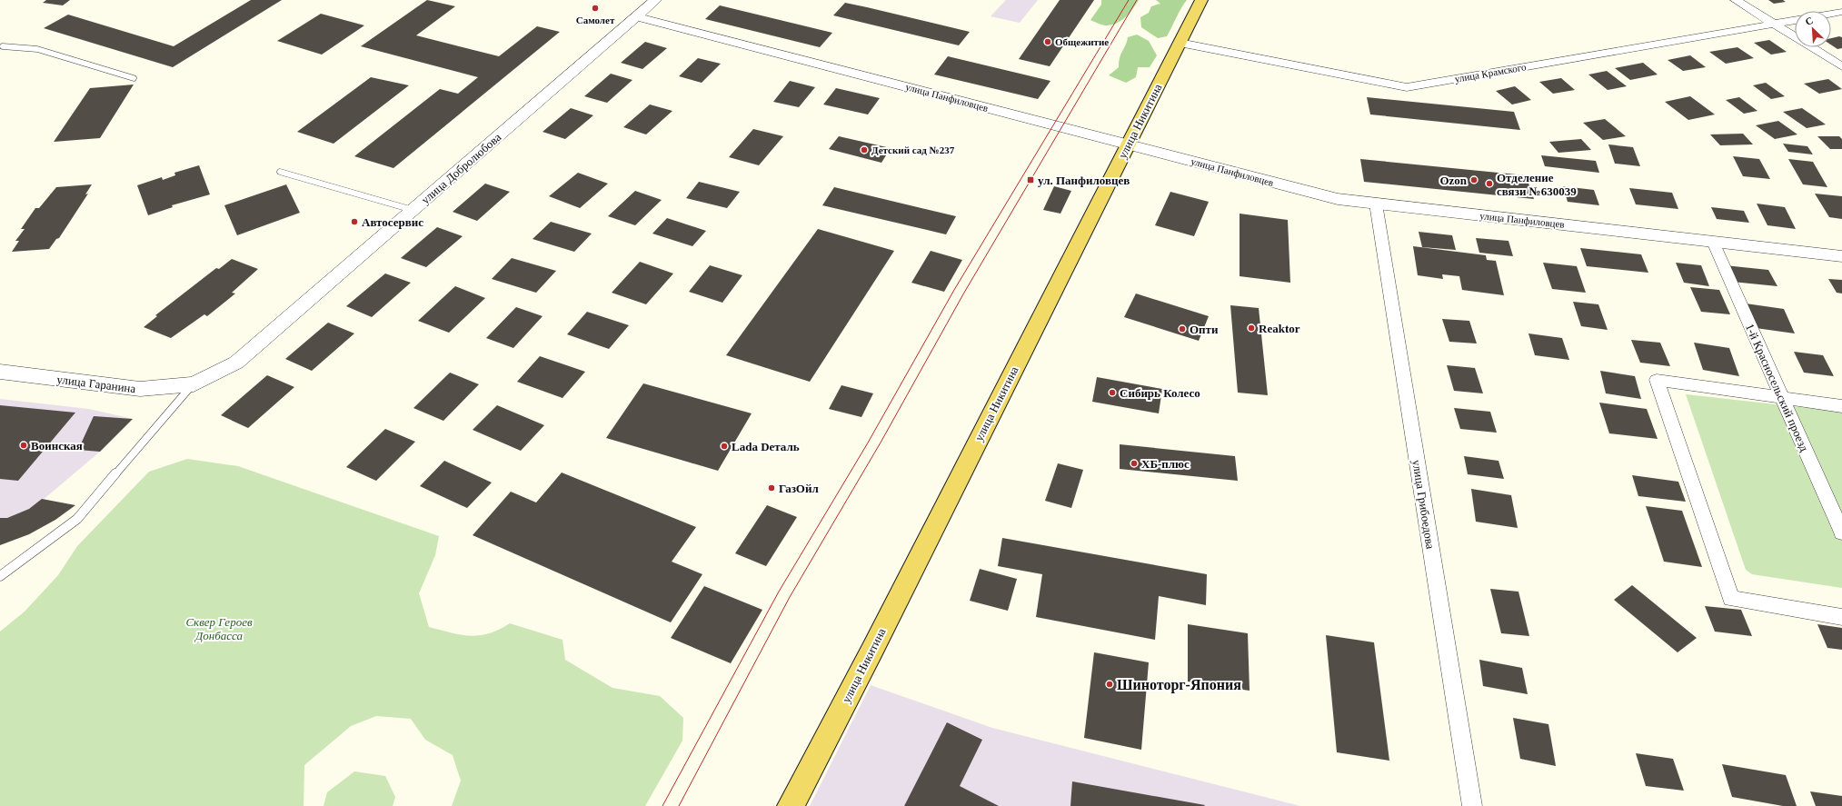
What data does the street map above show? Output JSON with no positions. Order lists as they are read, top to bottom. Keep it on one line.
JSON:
{"streets":{"main road":["улица Никитина"],"street":["улица Крамского","улица Панфиловцев","улица Добролюбова","улица Гаранина","1-й Красносельский проезд","улица Грибоедова"]},"crossings":[["улица Крамского","улица Никитина"],["улица Панфиловцев","улица Никитина"],["улица Панфиловцев","улица Добролюбова"],["улица Панфиловцев","1-й Красносельский проезд"],["улица Панфиловцев","улица Грибоедова"],["улица Добролюбова","улица Гаранина"]],"parks":["Сквер Героев Донбасса"],"places":{"other":["Самолет","Общежитие","Детский сад №237","Ozon","Отделение связи №630039","Автосервис","Reaktor","Опти","Сибирь Колесо","Воинская","Lada Dеталь","ХБ-плюс","ГазОйл","Шиноторг-Япония"],"transit":["ул. Панфиловцев"]},"north":"top left"}
